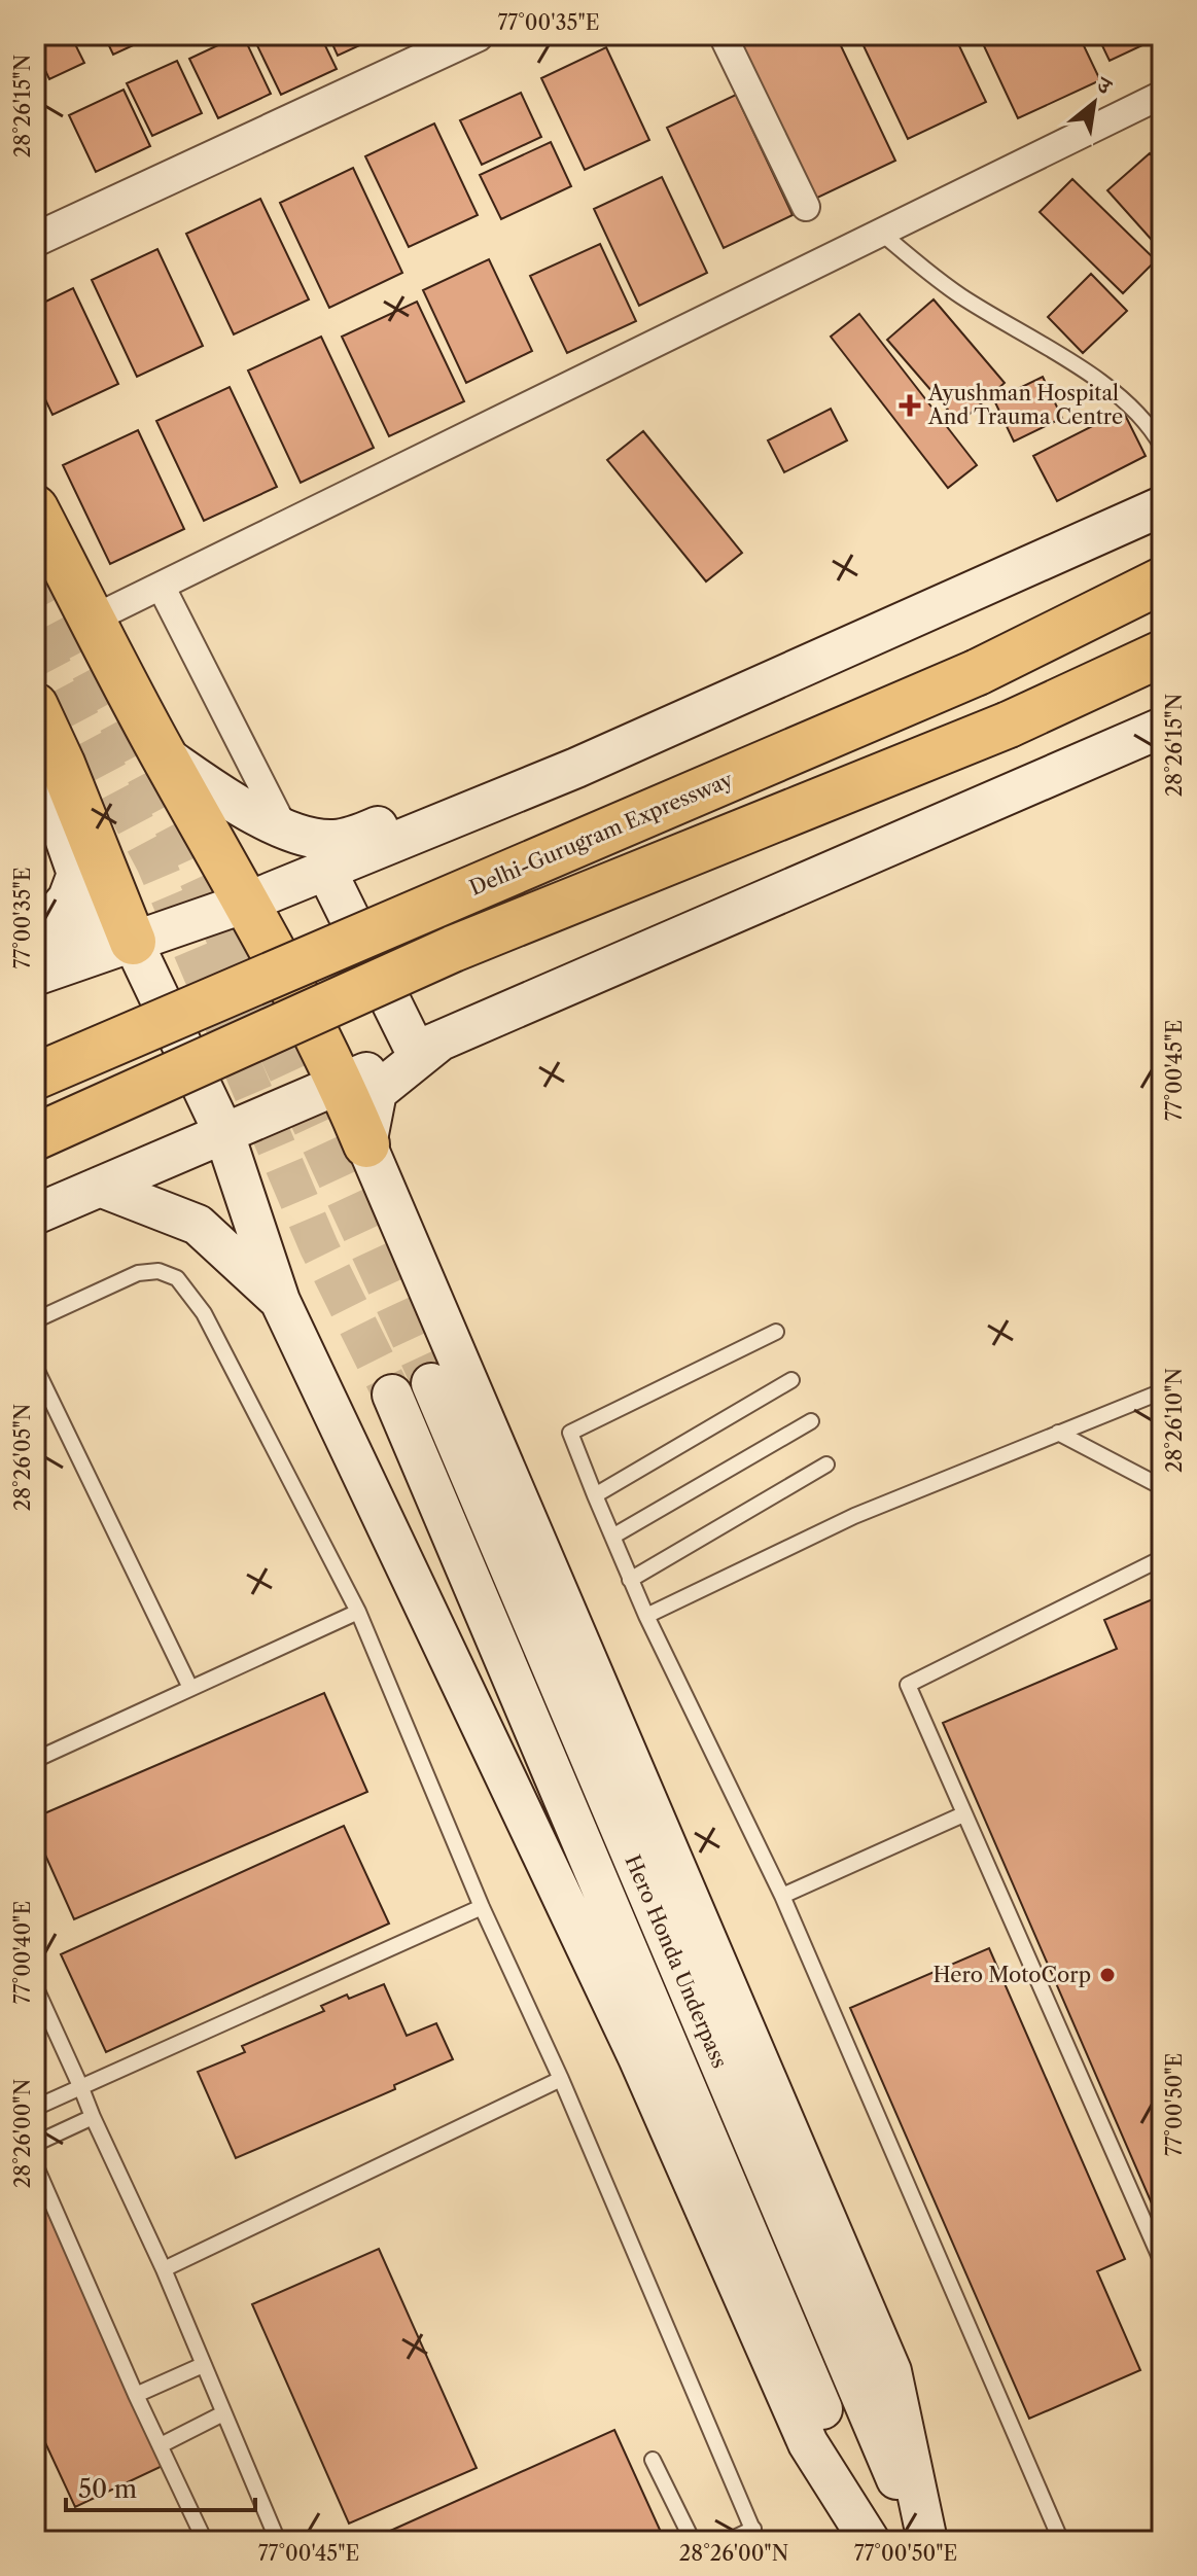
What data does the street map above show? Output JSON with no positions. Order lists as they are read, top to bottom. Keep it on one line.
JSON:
{"streets":{"highway":["Delhi-Gurugram Expressway"],"main road":["Hero Honda Underpass"]},"places":{"health":["Ayushman Hospital And Trauma Centre"],"other":["Hero MotoCorp"]},"scale_bar":"50 m","north":"top right","coordinates":["77°00'35\"E","28°26'15\"N","77°00'45\"E","28°26'10\"N","28°26'05\"N","77°00'40\"E","77°00'50\"E","28°26'00\"N"]}
